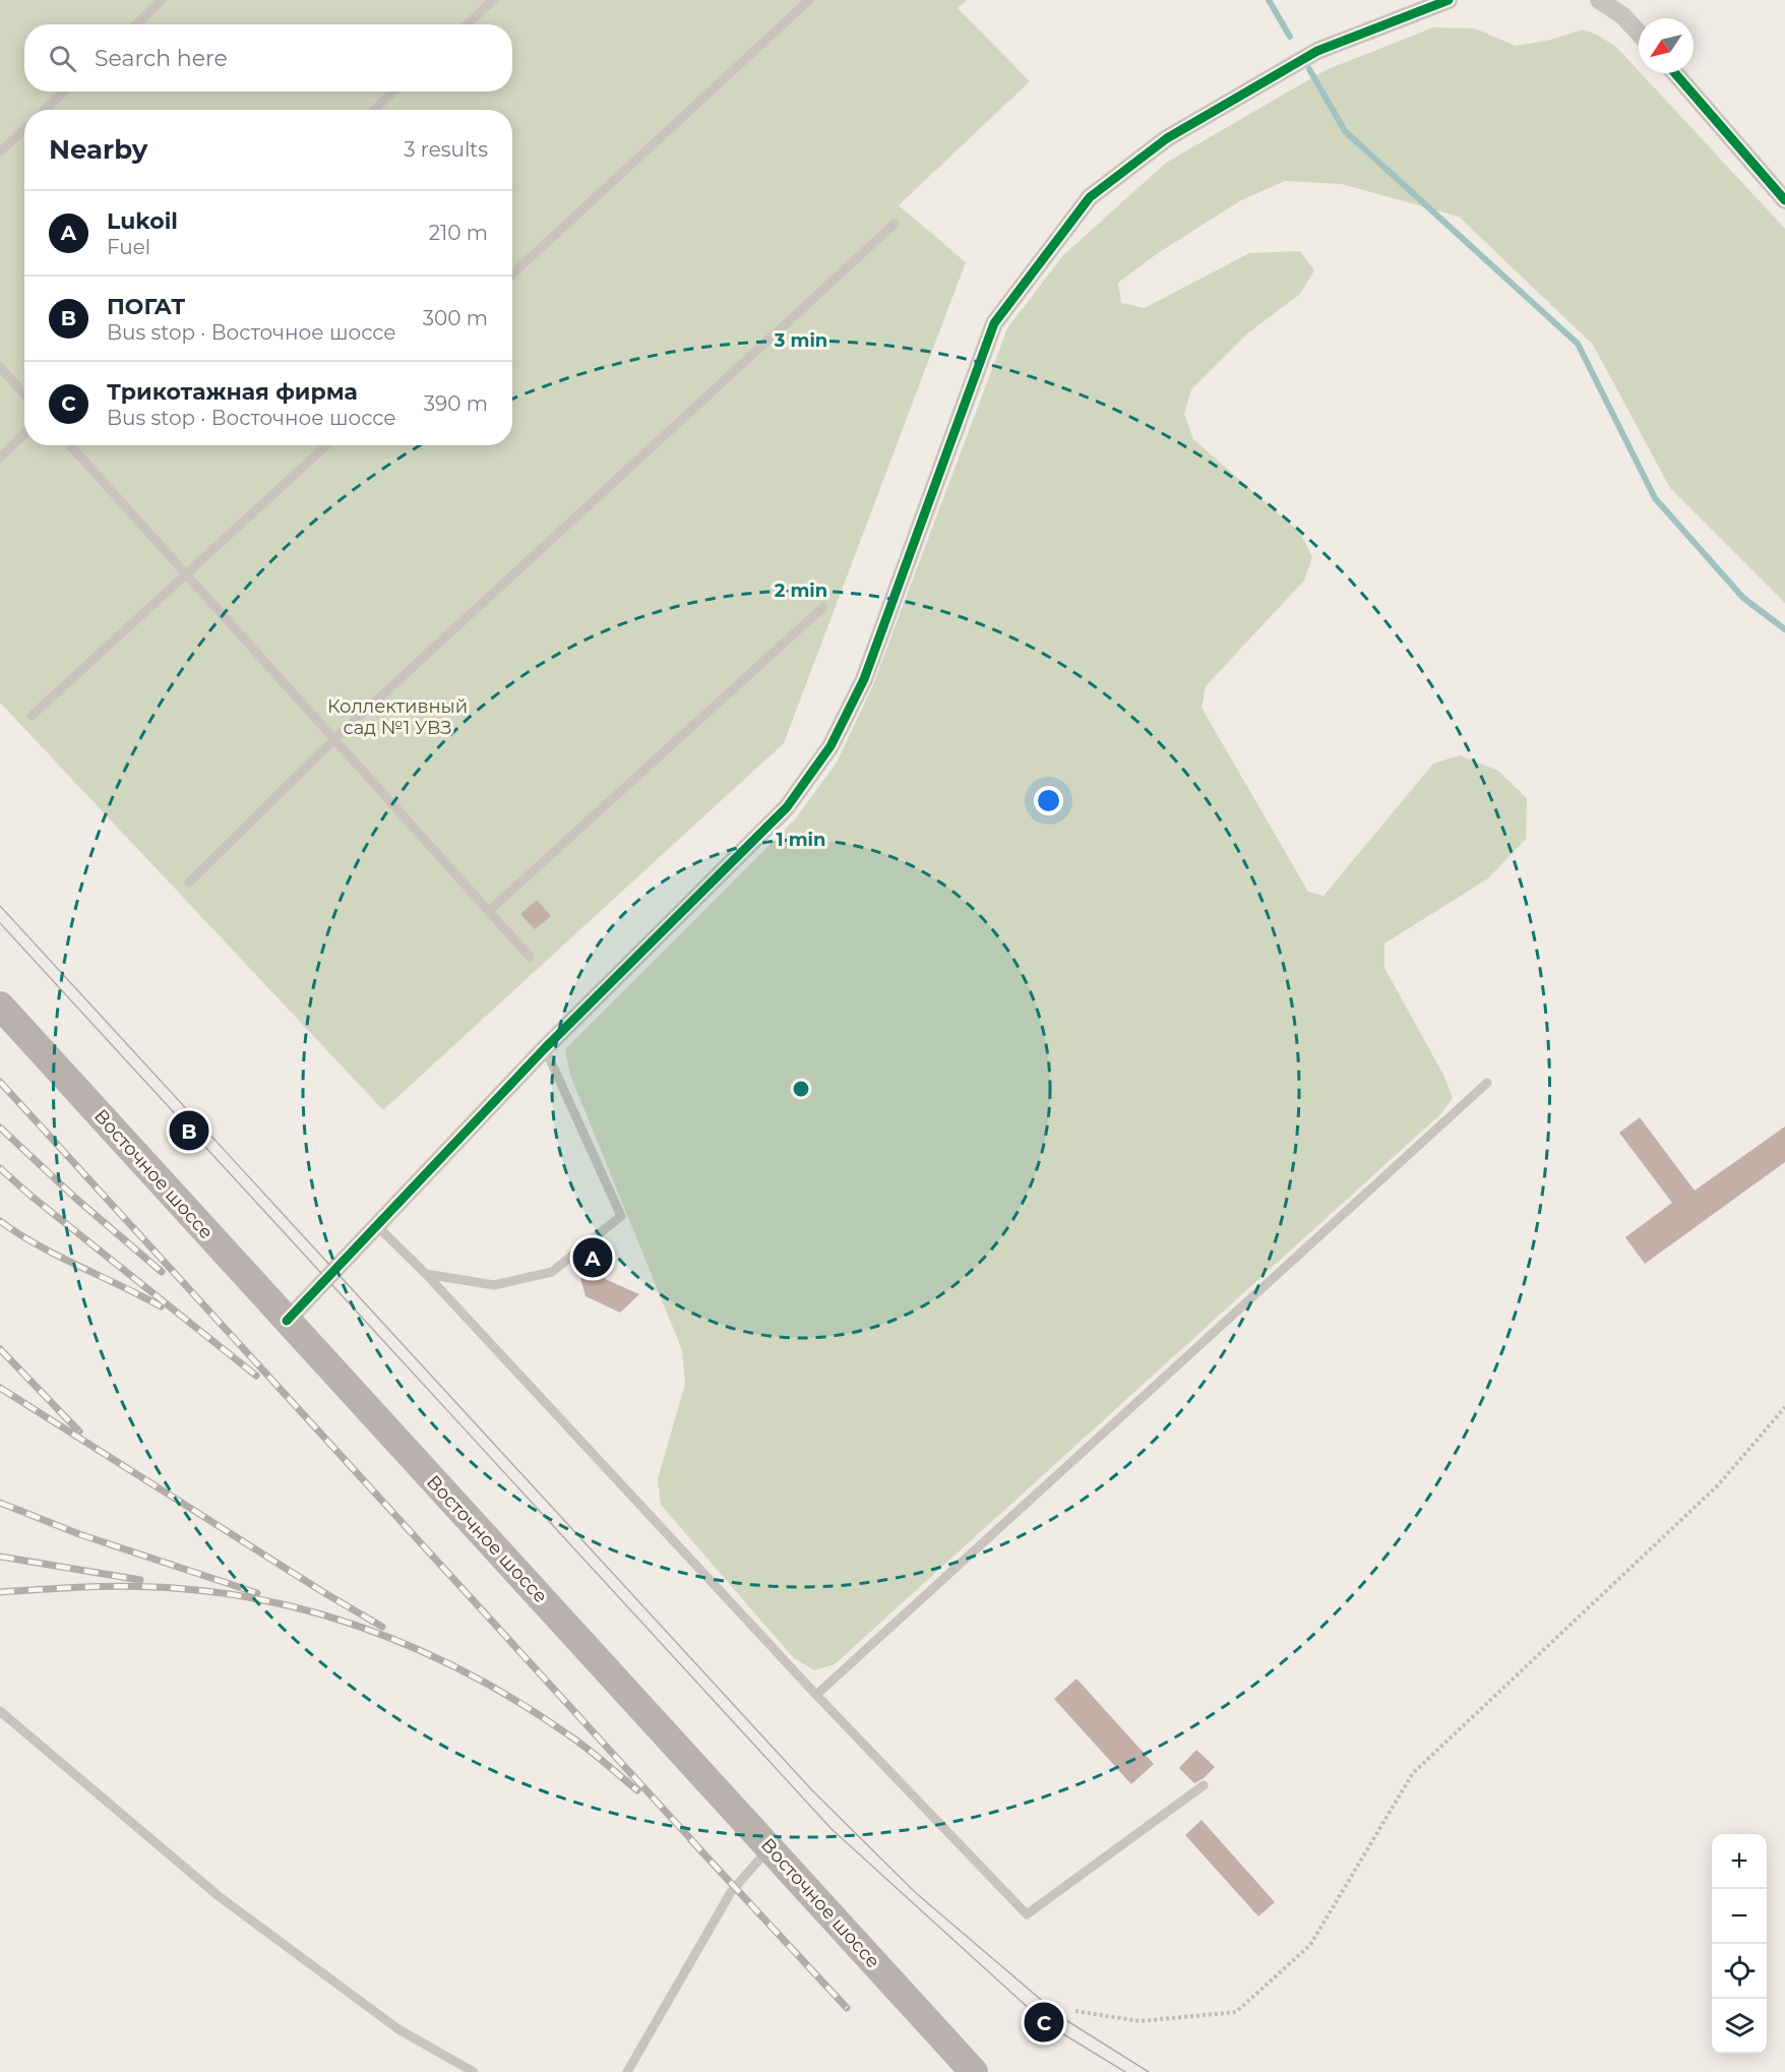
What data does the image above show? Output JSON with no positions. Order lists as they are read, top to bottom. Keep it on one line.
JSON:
{"streets":{"main road":["Восточное шоссе"]},"parks":["Коллективный сад №1 УВЗ"],"north":"bottom left","page":{"search":"Search here","heading":["Nearby","3 results"],"list":[{"mark":"A","name":"Lukoil","note":"Fuel","value":"210 m"},{"mark":"B","name":"ПОГАТ","note":"Bus stop · Восточное шоссе","value":"300 m"},{"mark":"C","name":"Трикотажная фирма","note":"Bus stop · Восточное шоссе","value":"390 m"}],"pins":["B","A","C"],"map_buttons":["+","−"]},"rings":["3 min","2 min","1 min"]}
